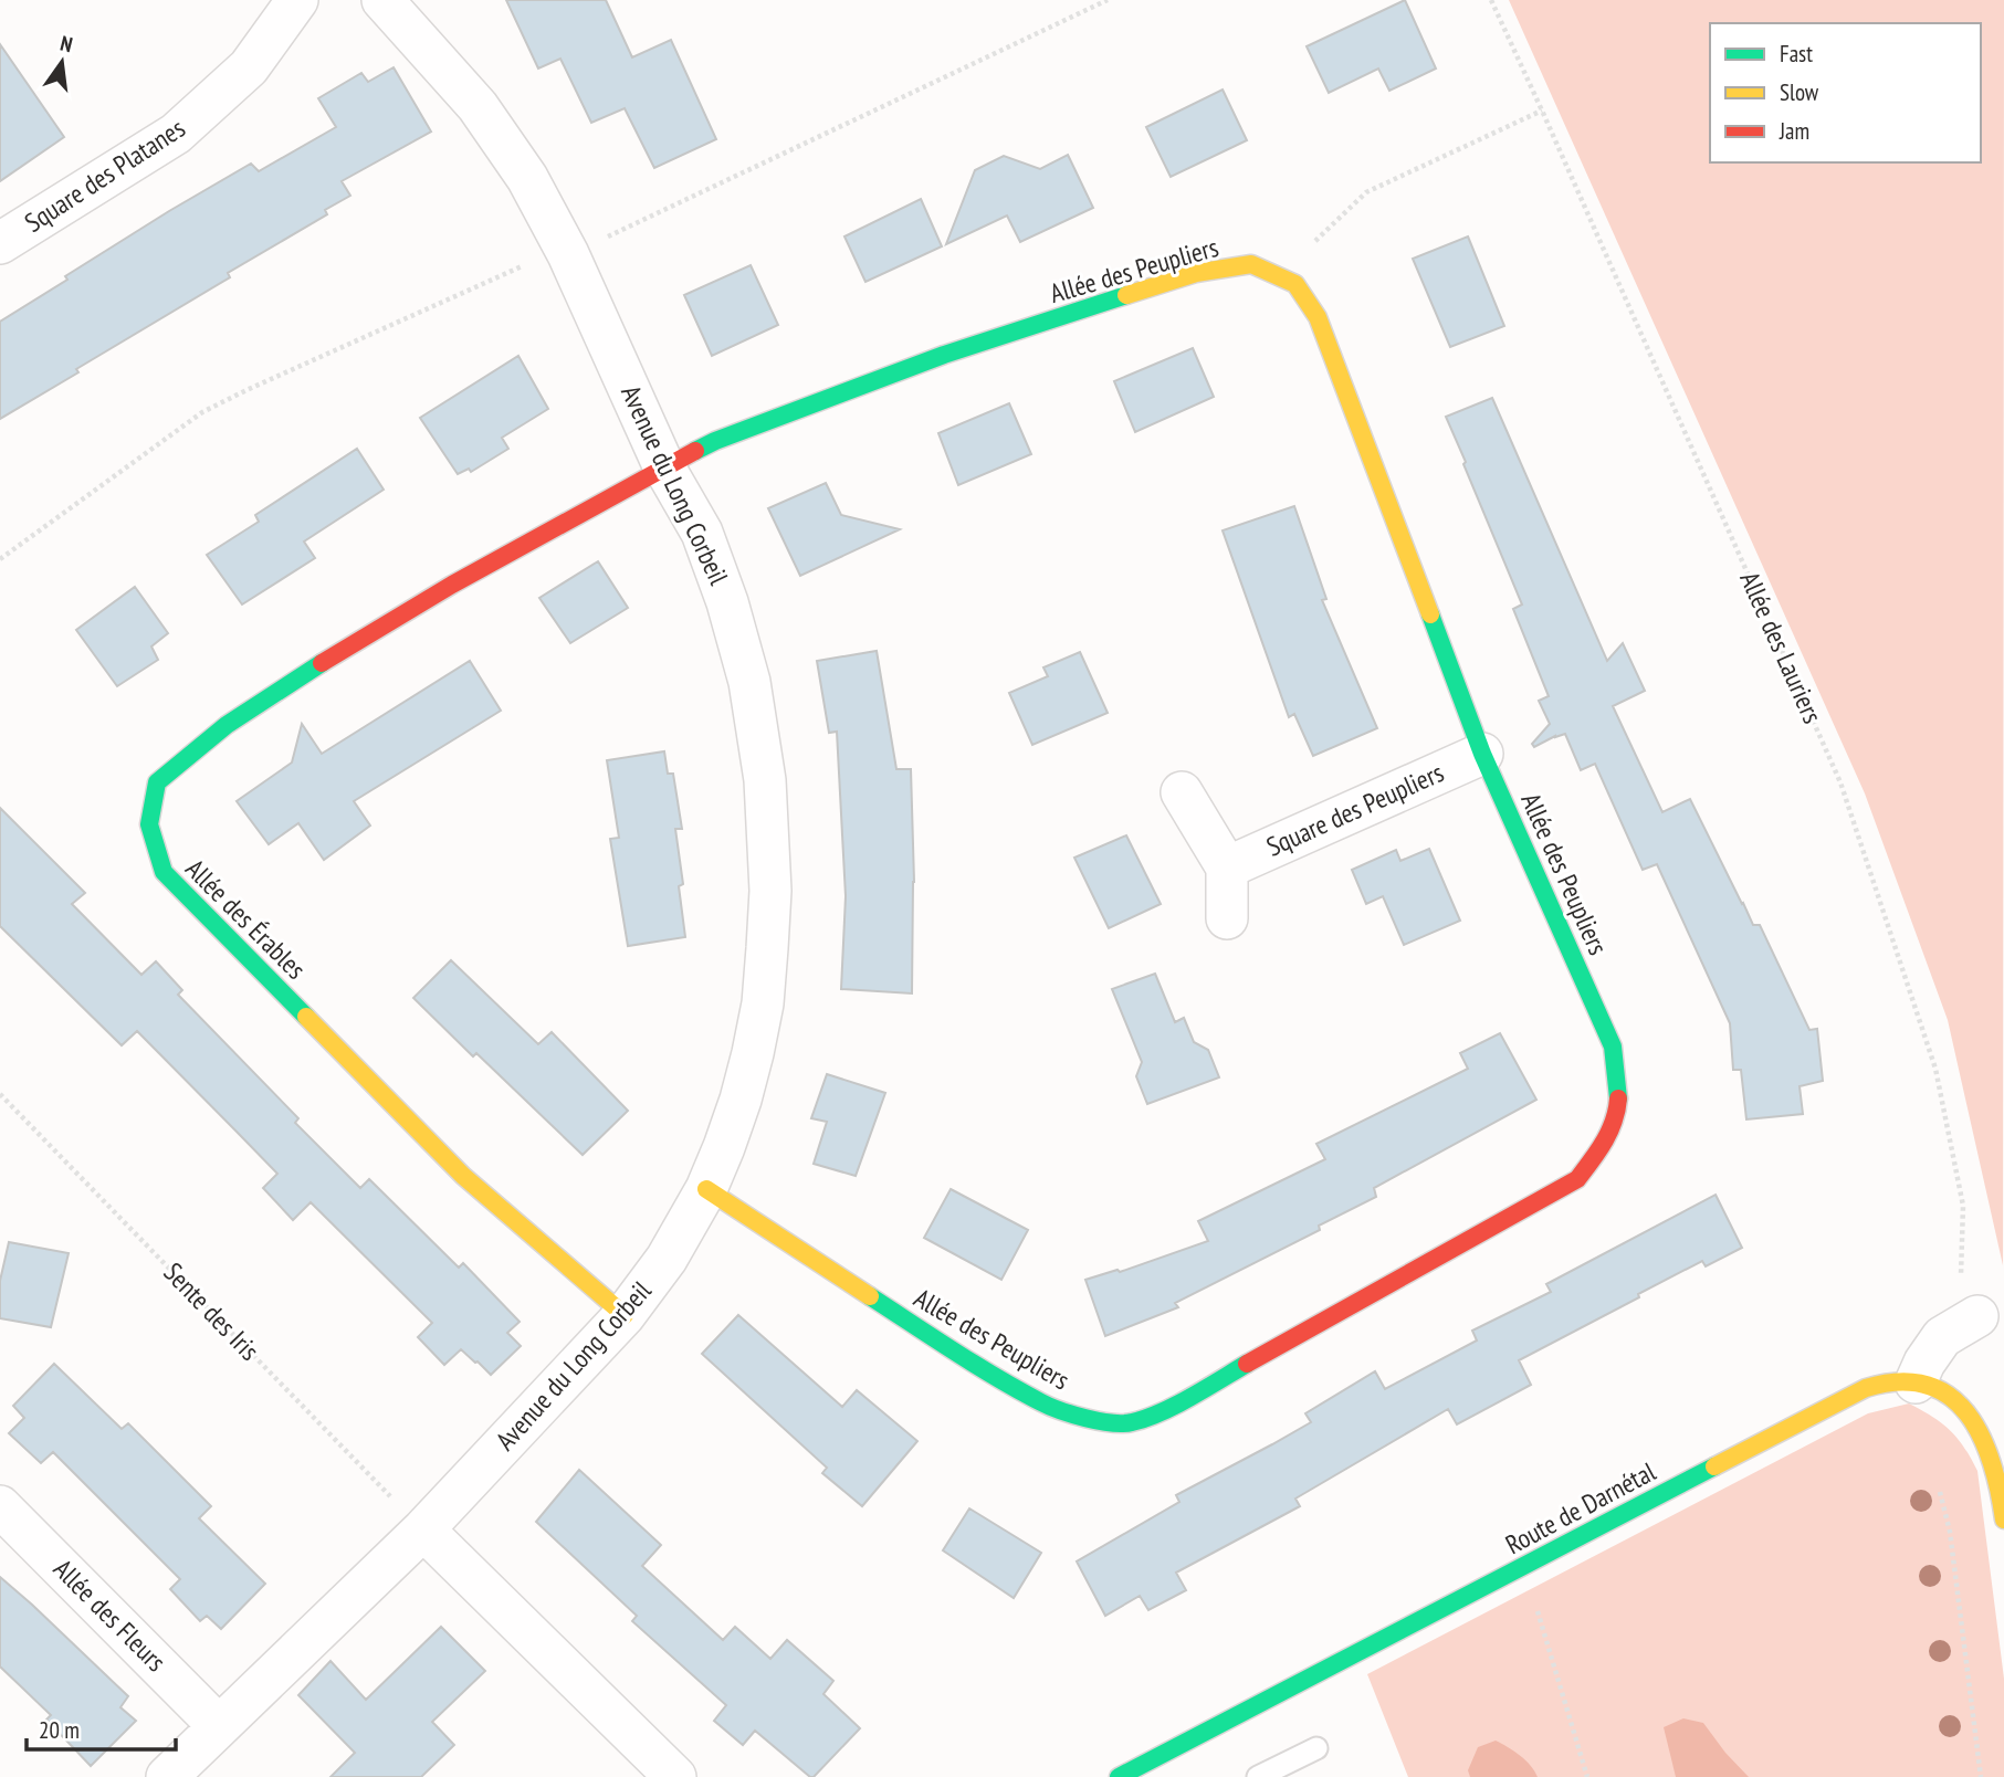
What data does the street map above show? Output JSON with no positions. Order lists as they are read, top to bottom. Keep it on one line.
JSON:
{"streets":{"street":["Square des Platanes","Allée des Peupliers","Avenue du Long Corbeil","Square des Peupliers","Allée des Érables","Route de Darnétal","Allée des Fleurs"],"path":["Allée des Lauriers","Sente des Iris"]},"crossings":[["Allée des Peupliers","Avenue du Long Corbeil"],["Allée des Peupliers","Square des Peupliers"],["Allée des Peupliers","Allée des Érables"],["Avenue du Long Corbeil","Allée des Érables"],["Avenue du Long Corbeil","Sente des Iris"],["Avenue du Long Corbeil","Allée des Fleurs"]],"legend":["Fast","Slow","Jam"],"scale_bar":"20 m","north":"top"}
